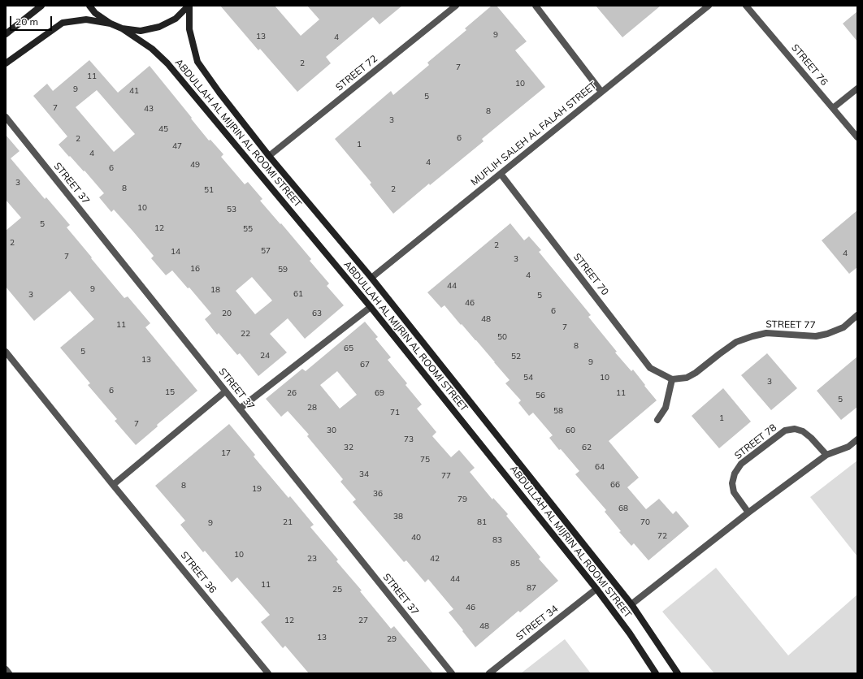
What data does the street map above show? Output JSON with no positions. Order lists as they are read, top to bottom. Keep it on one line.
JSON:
{"streets":{"main road":["ABDULLAH AL MIJRIN AL ROOMI STREET"],"street":["STREET 76","STREET 72","MUFLIH SALEH AL FALAH STREET","STREET 37","STREET 70","STREET 77","STREET 78","STREET 36","STREET 34"]},"crossings":[["STREET 72","ABDULLAH AL MIJRIN AL ROOMI STREET"],["ABDULLAH AL MIJRIN AL ROOMI STREET","MUFLIH SALEH AL FALAH STREET"],["ABDULLAH AL MIJRIN AL ROOMI STREET","STREET 34"],["MUFLIH SALEH AL FALAH STREET","STREET 70"],["STREET 70","STREET 77"]],"house_numbers":["9","13","4","2","7","11","10","9","41","5","7","43","8","3","45","6","2","1","47","4","4","49","6","3","8","2","51","10","53","5","12","55","2","2","57","14","4","7","3","16","59","4","44","9","18","61","3","5","46","6","20","63","48","11","7","22","50","8","65","5","24","52","13","9","67","54","10","3","6","15","26","69","11","56","5","28","58","71","1","7","30","60","73","32","62","17","75","64","34","77","66","8","19","36","79","68","38","21","81","70","9","72","40","83","10","23","42","85","44","11","87","25","46","12","27","48","13","29"],"scale_bar":"20 m"}
